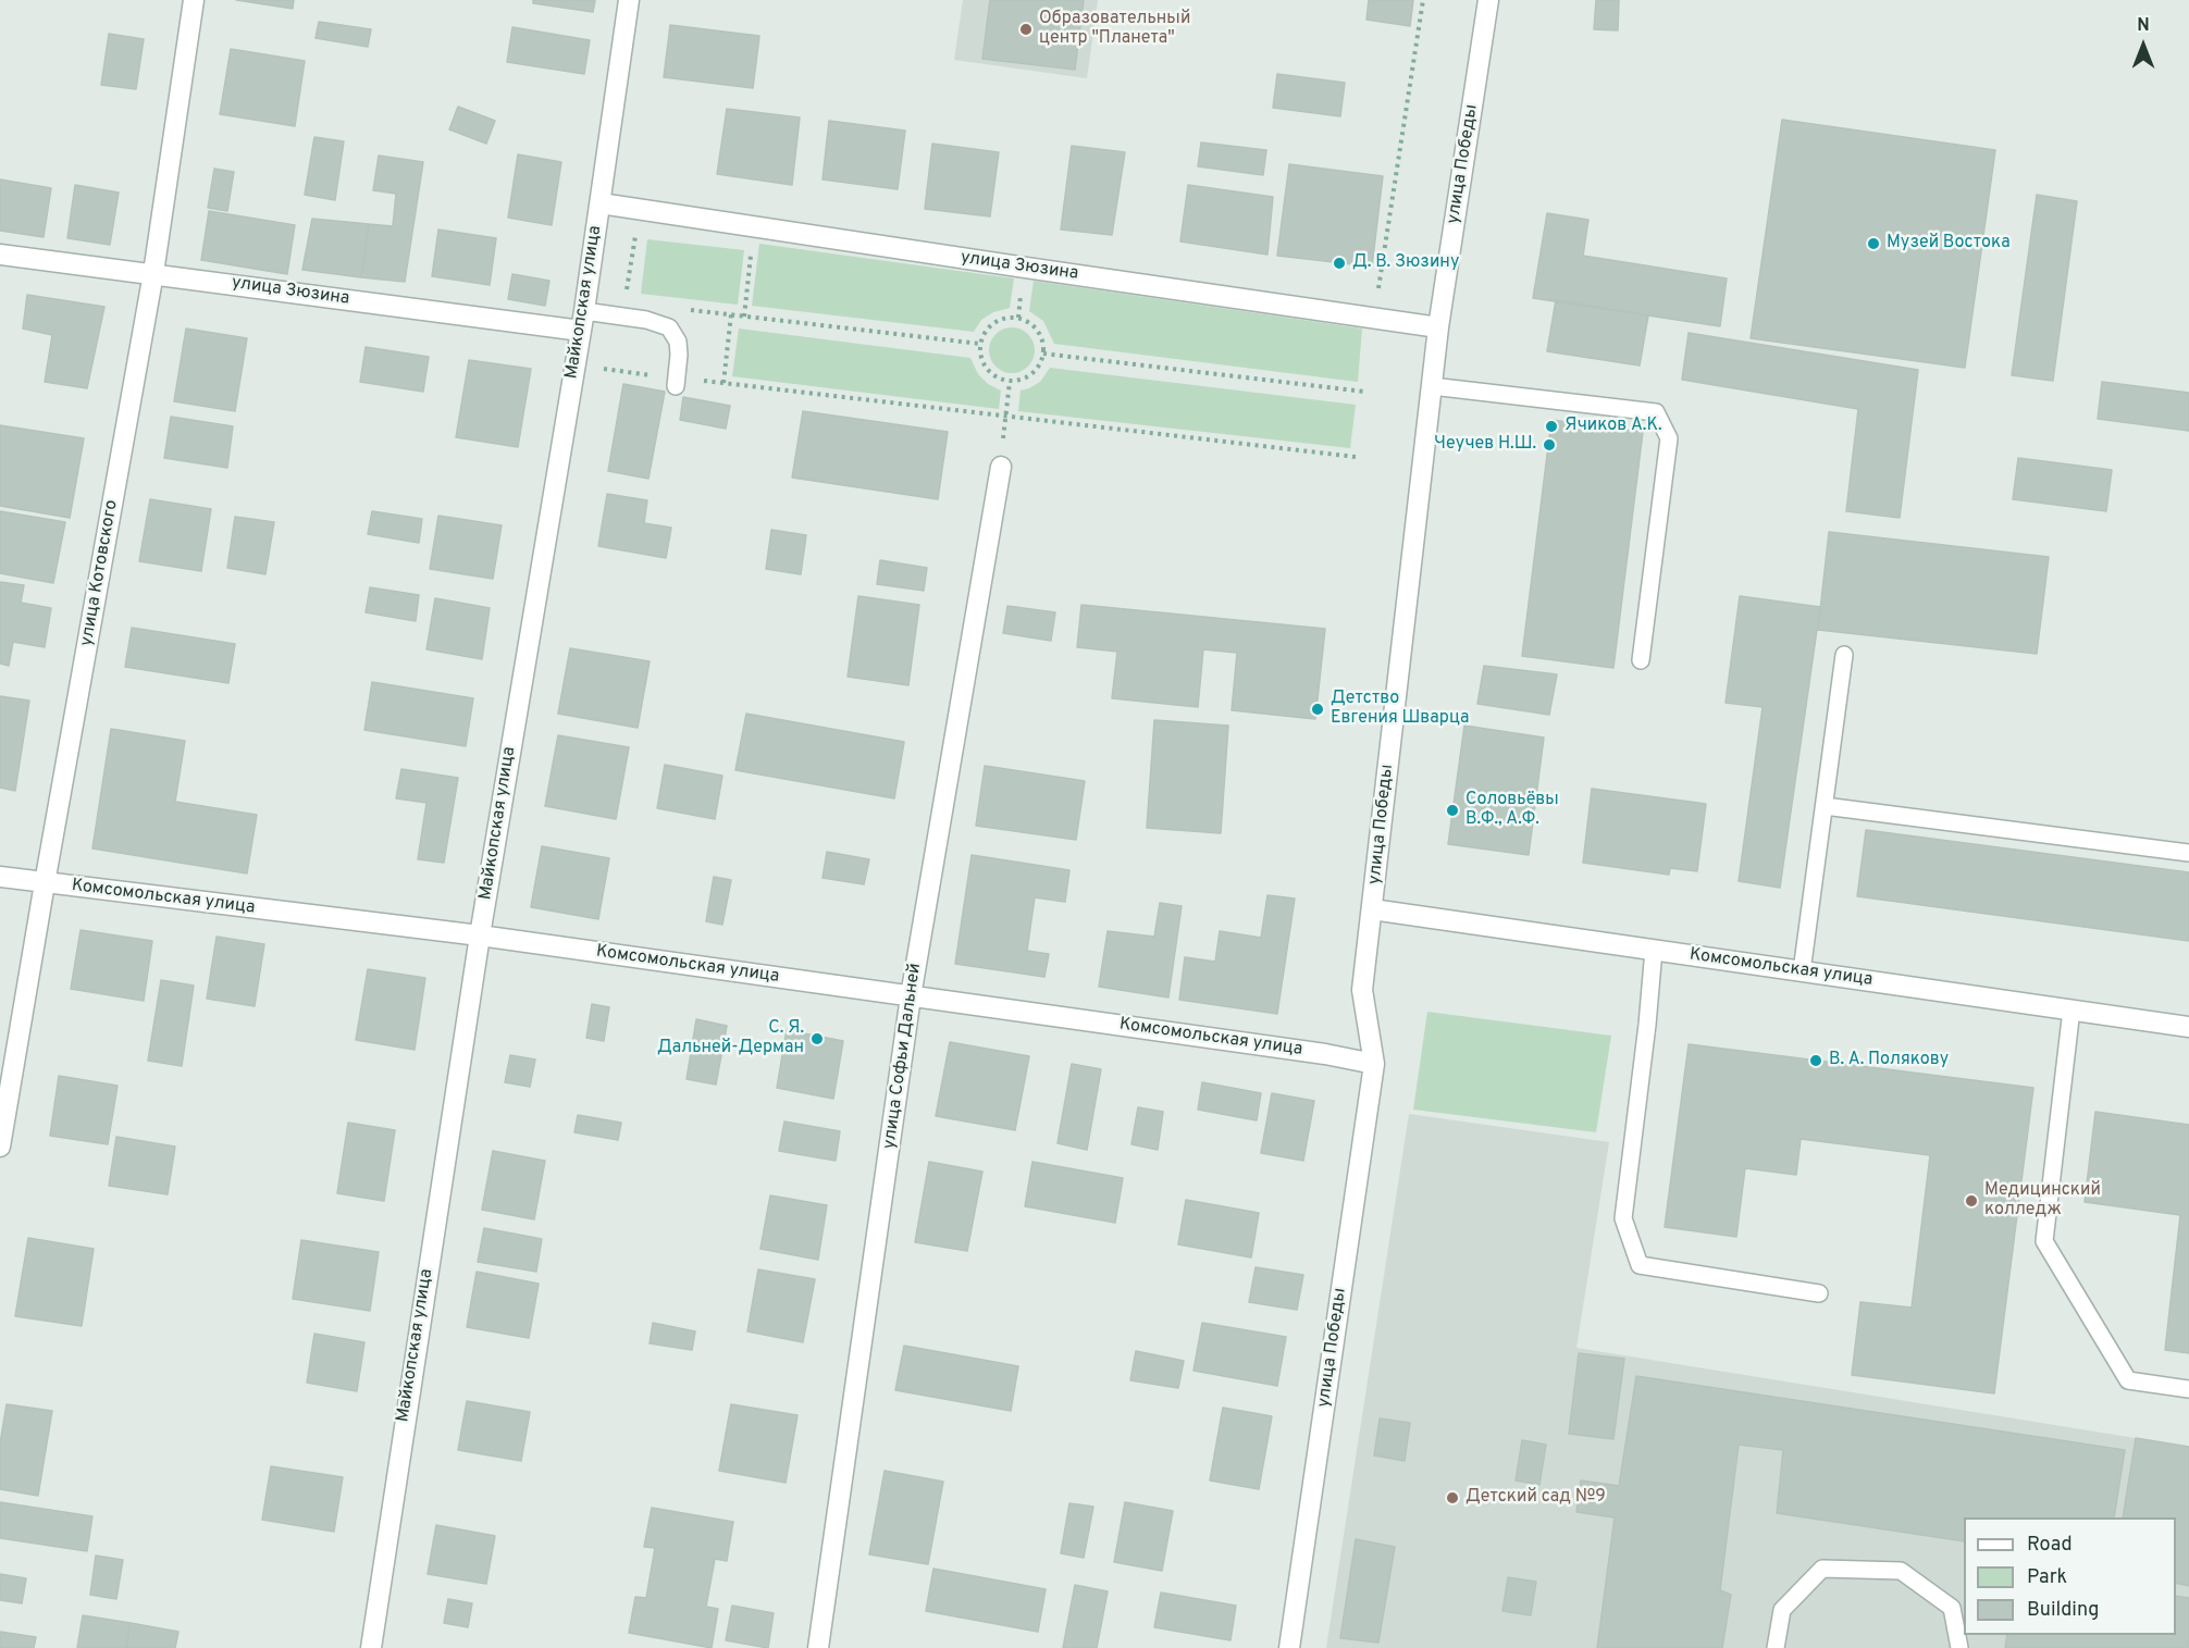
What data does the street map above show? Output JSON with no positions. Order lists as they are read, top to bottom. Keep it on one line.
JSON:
{"streets":{"street":["улица Победы","улица Зюзина","Майкопская улица","улица Котовского","Комсомольская улица","улица Софьи Дальней"]},"crossings":[["улица Победы","улица Зюзина"],["улица Победы","Комсомольская улица"],["улица Зюзина","Майкопская улица"],["улица Зюзина","улица Котовского"],["Майкопская улица","Комсомольская улица"],["улица Котовского","Комсомольская улица"],["Комсомольская улица","улица Софьи Дальней"]],"places":["Образовательный центр \"Планета\"","Музей Востока","Д. В. Зюзину","Ячиков А.К.","Чеучев Н.Ш.","Детство Евгения Шварца","Соловьёвы В.Ф., А.Ф.","С. Я. Дальней-Дерман","В. А. Полякову","Медицинский колледж","Детский сад №9"],"legend":["Road","Park","Building"],"north":"top"}
